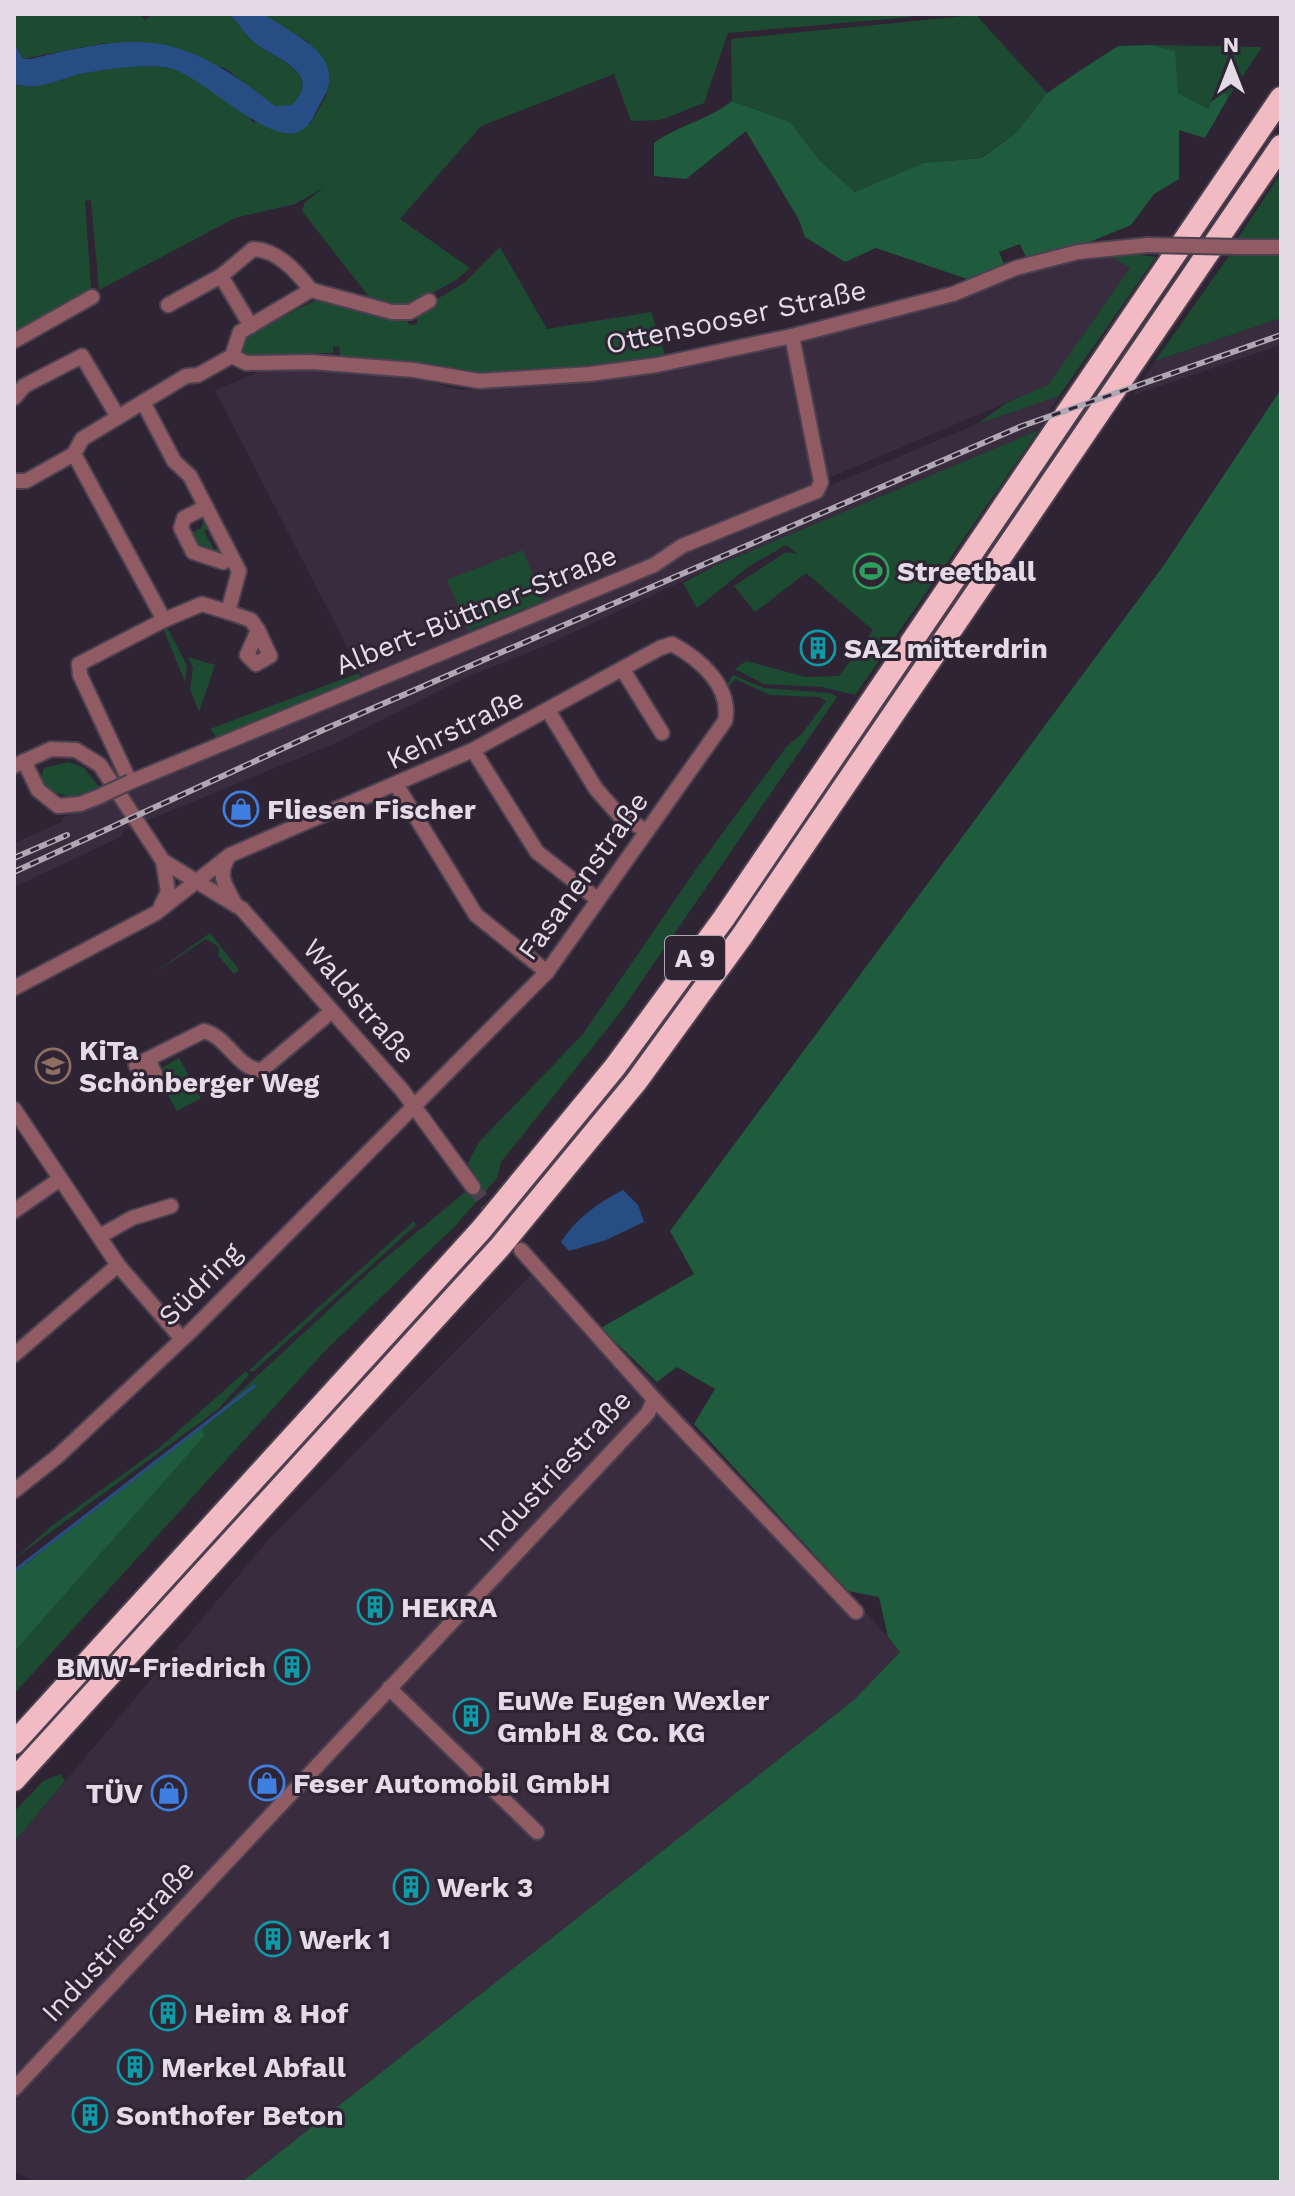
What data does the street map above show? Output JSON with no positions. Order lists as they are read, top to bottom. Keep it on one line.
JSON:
{"streets":{"highway":["A 9"],"street":["Ottensooser Straße","Albert-Büttner-Straße","Kehrstraße","Fasanenstraße","Waldstraße","Südring","Industriestraße"]},"crossings":[["Ottensooser Straße","Albert-Büttner-Straße"],["Kehrstraße","Fasanenstraße"],["Kehrstraße","Waldstraße"],["Fasanenstraße","Waldstraße"],["Fasanenstraße","Südring"],["Waldstraße","Südring"]],"places":{"sports":["Streetball"],"building":["SAZ mitterdrin","HEKRA","BMW-Friedrich","EuWe Eugen Wexler GmbH & Co. KG","Werk 3","Werk 1","Heim & Hof","Merkel Abfall","Sonthofer Beton"],"shop":["Fliesen Fischer","Feser Automobil GmbH","TÜV"],"school or university":["KiTa Schönberger Weg"]},"north":"top"}
